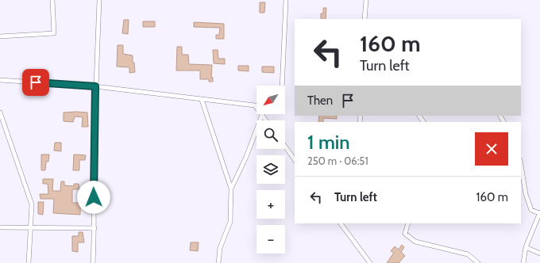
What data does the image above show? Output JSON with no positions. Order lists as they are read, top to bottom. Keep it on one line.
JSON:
{"north":"bottom left","page":{"turn":["160 m","Turn left"],"map_buttons":["+","−"],"then":"Then","heading":["1 min","250 m · 06:51"],"list":[{"name":"Turn left","value":"160 m"}]}}
